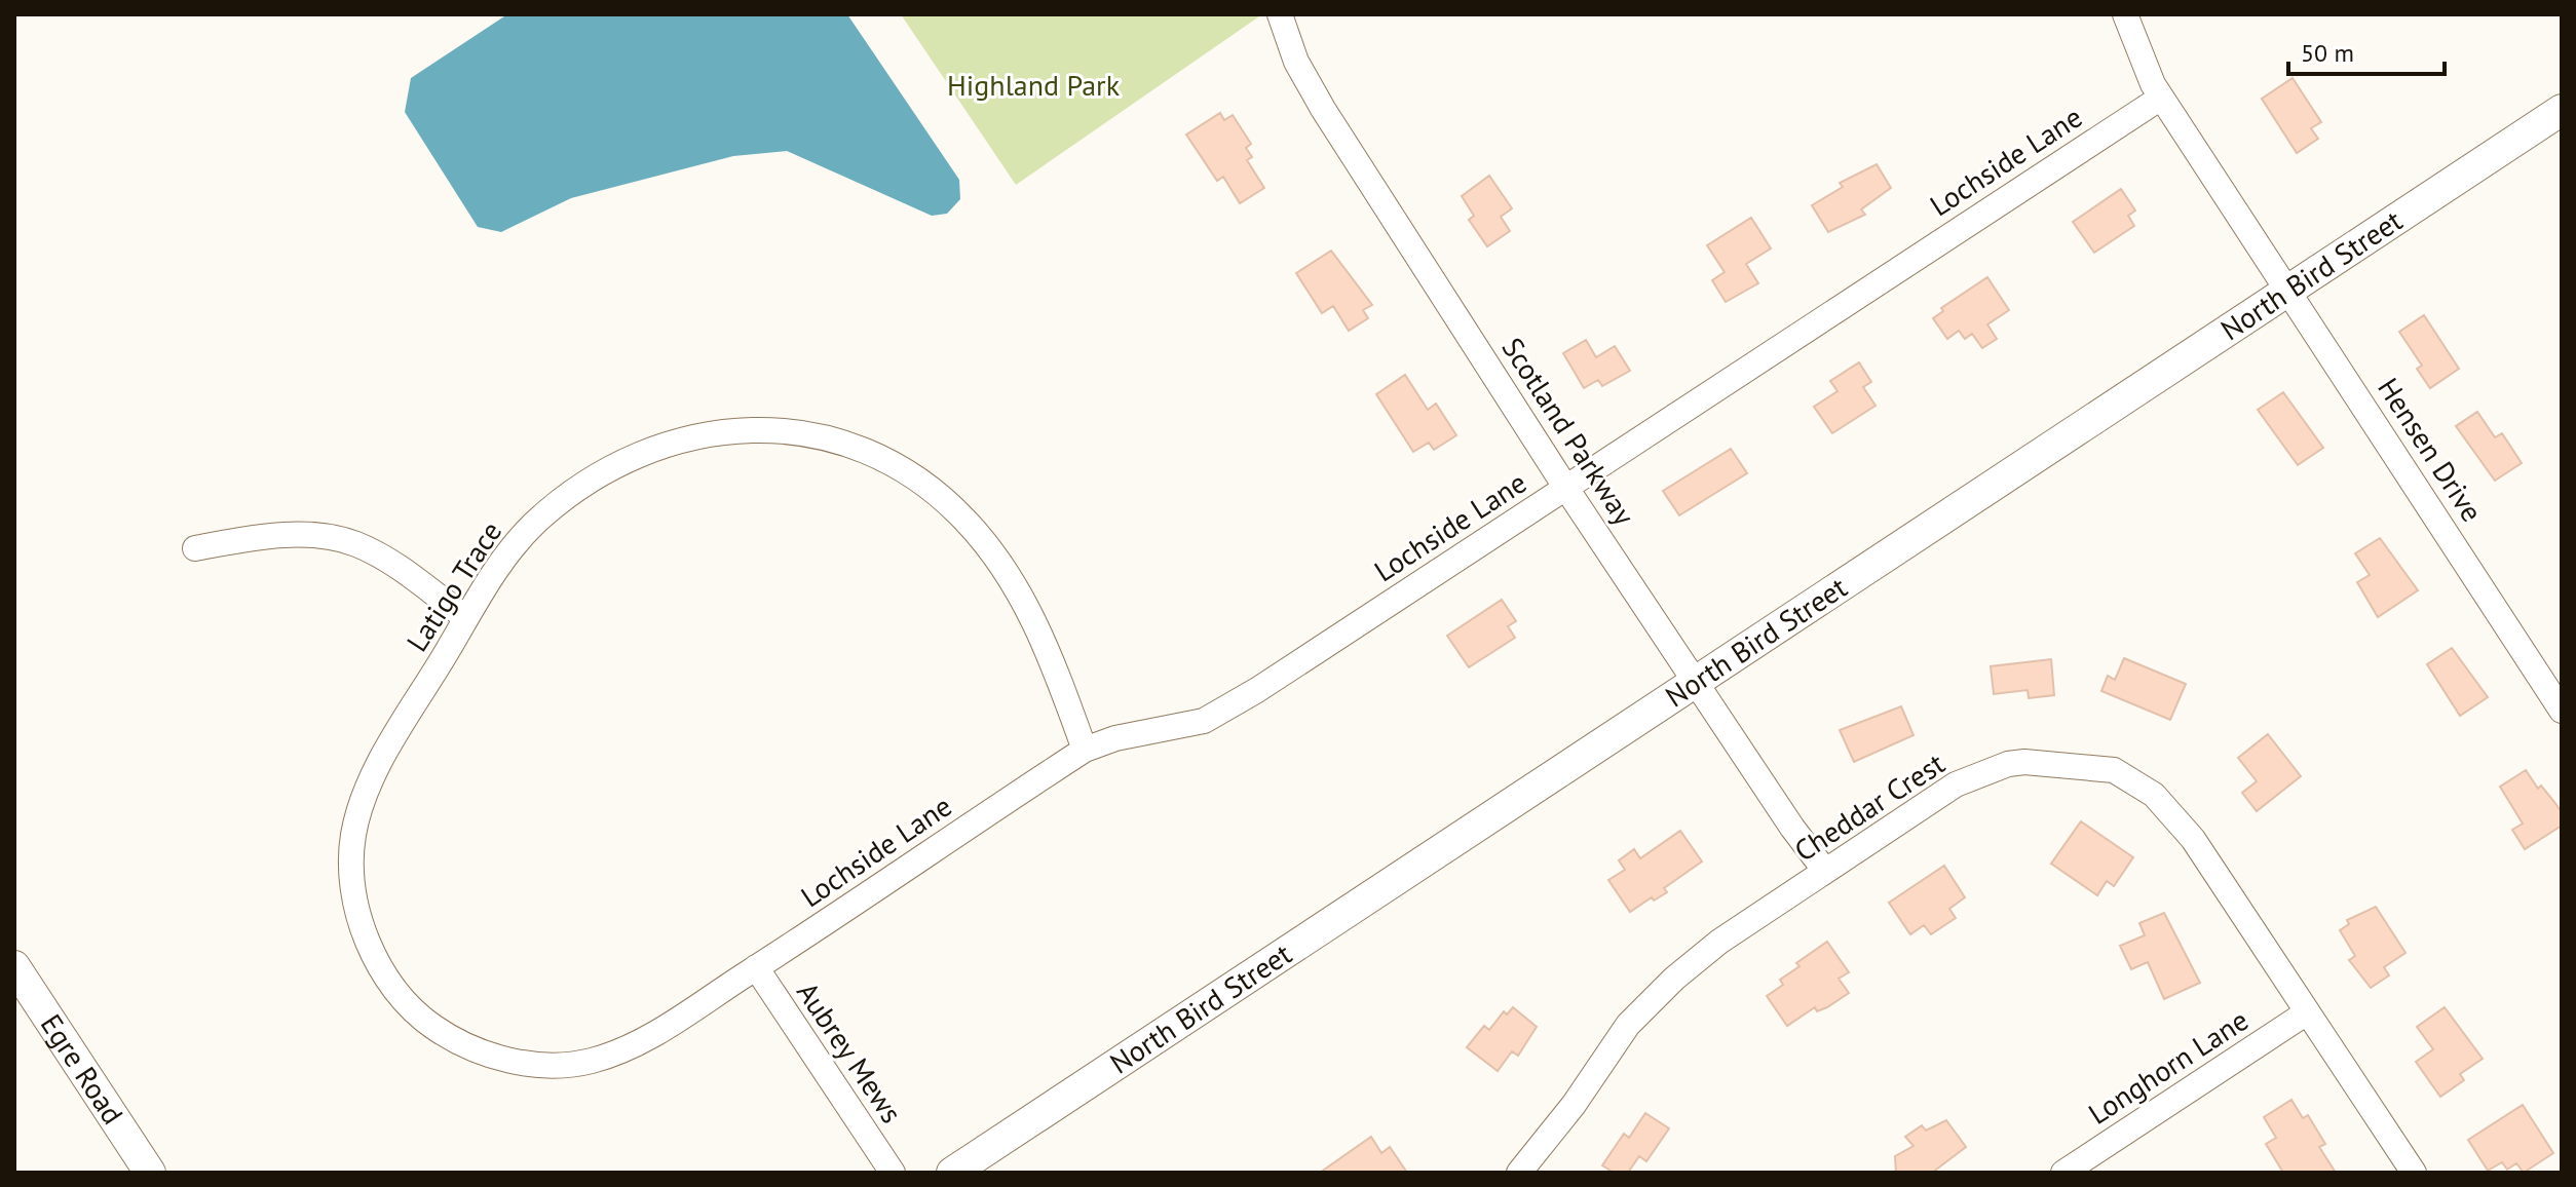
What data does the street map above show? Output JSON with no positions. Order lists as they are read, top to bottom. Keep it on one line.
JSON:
{"streets":{"street":["Lochside Lane","North Bird Street","Scotland Parkway","Hensen Drive","Latigo Trace","Cheddar Crest","Aubrey Mews","Longhorn Lane","Egre Road"]},"crossings":[["Lochside Lane","Scotland Parkway"],["Lochside Lane","Hensen Drive"],["Lochside Lane","Latigo Trace"],["Lochside Lane","Aubrey Mews"],["North Bird Street","Scotland Parkway"],["North Bird Street","Hensen Drive"],["Scotland Parkway","Cheddar Crest"],["Latigo Trace","Aubrey Mews"],["Cheddar Crest","Longhorn Lane"]],"parks":["Highland Park"],"scale_bar":"50 m"}
